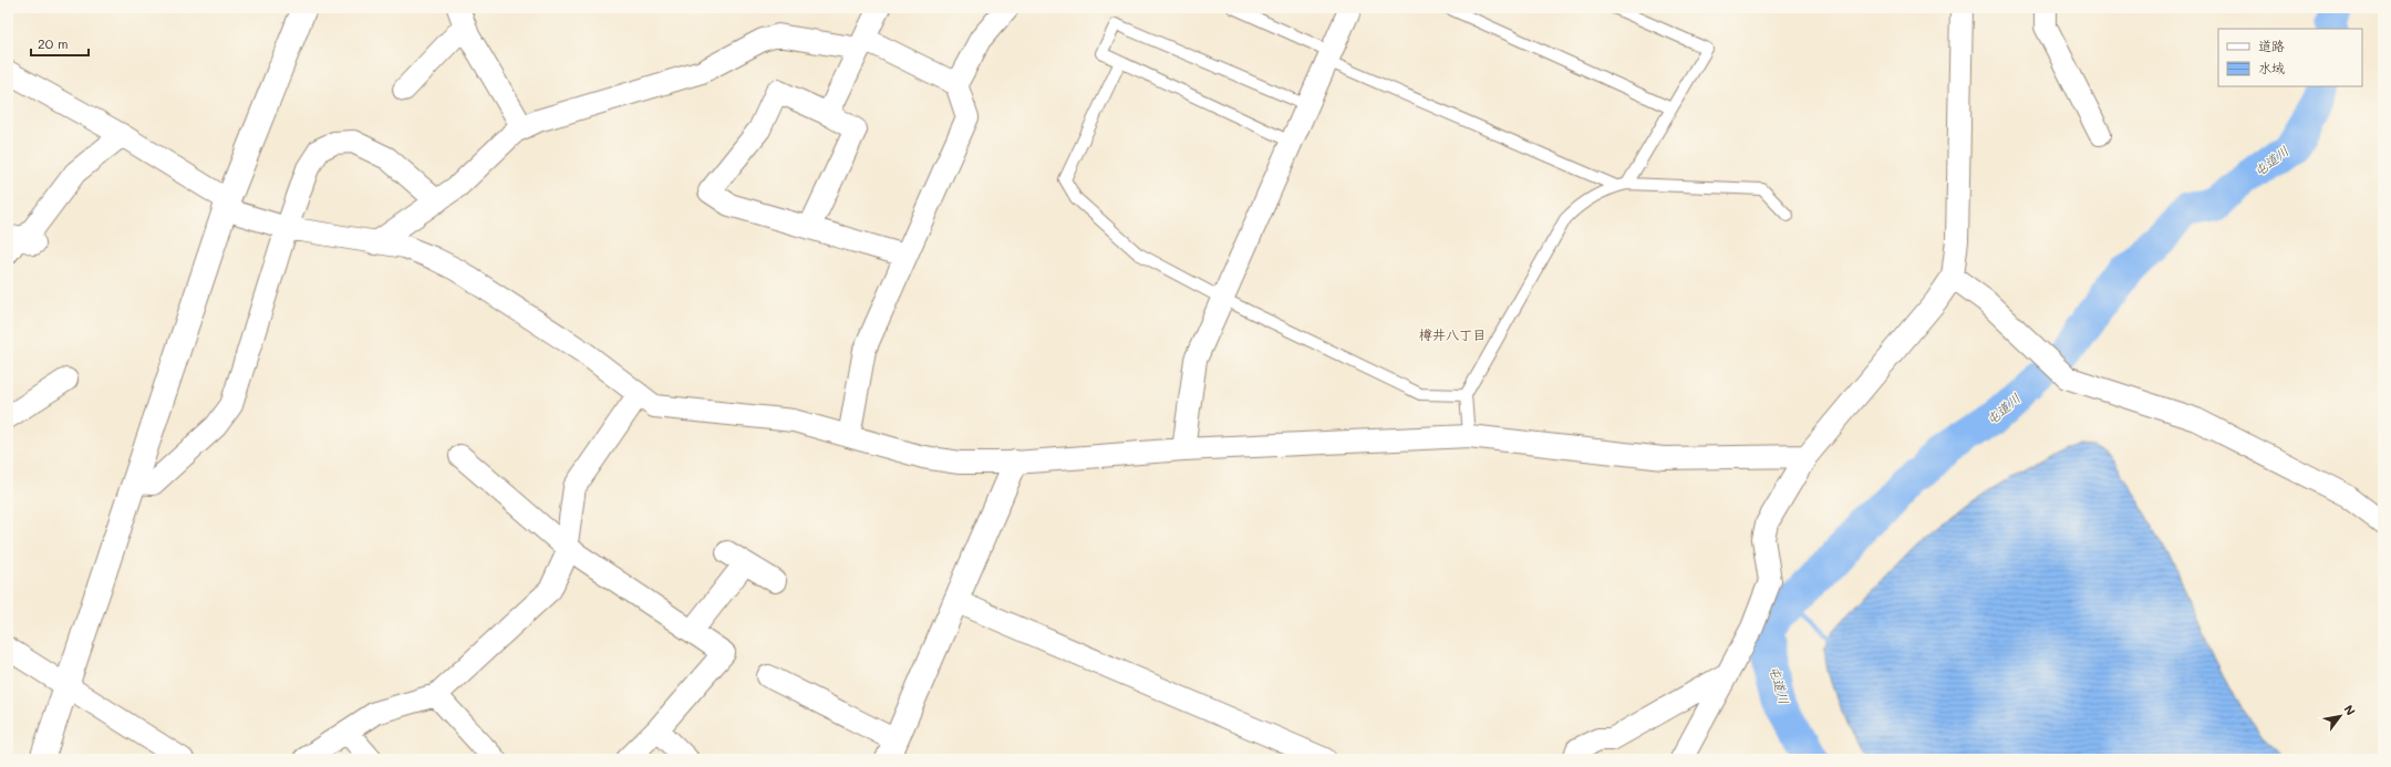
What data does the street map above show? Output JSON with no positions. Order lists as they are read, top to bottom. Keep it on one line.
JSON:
{"districts":["樽井八丁目"],"water":["屯道川"],"legend":["道路","水域"],"scale_bar":"20 m","north":"top right"}
